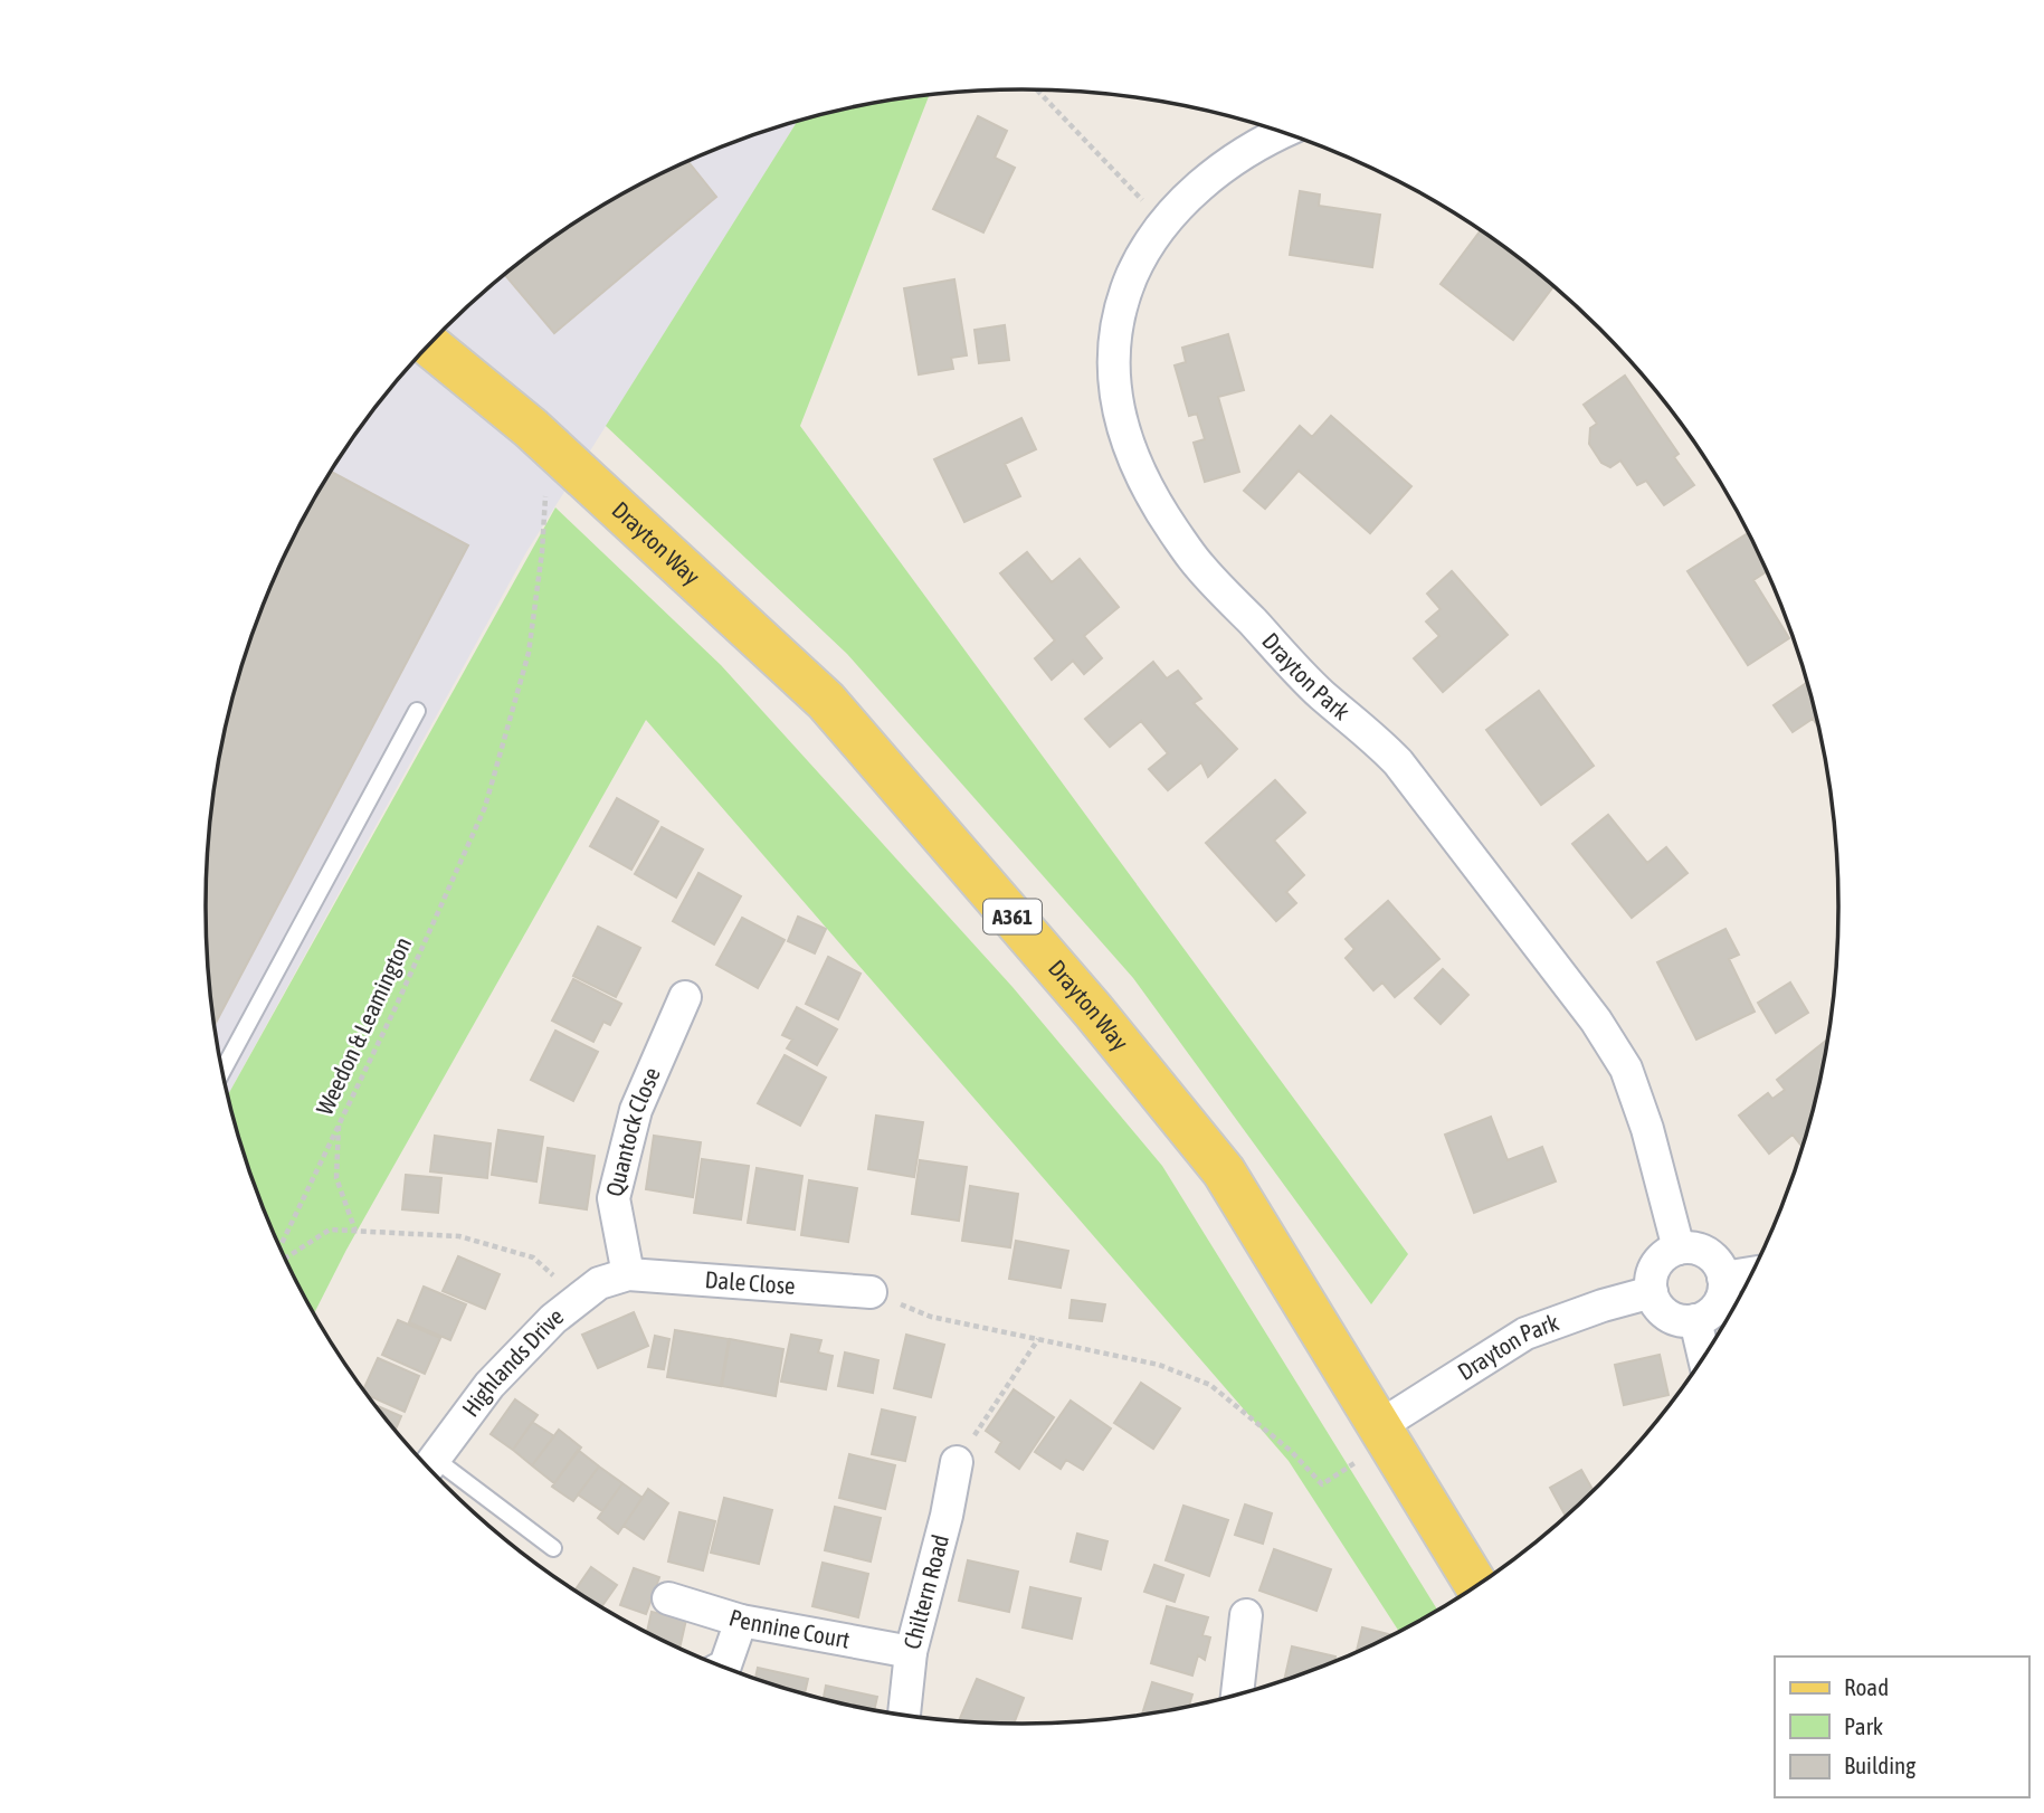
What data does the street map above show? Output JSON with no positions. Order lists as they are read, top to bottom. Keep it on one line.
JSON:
{"streets":{"main road":["Drayton Way","A361"],"street":["Drayton Park","Quantock Close","Dale Close","Highlands Drive","Chiltern Road","Pennine Court"],"path":["Weedon & Leamington"]},"crossings":[["Drayton Way","Drayton Park"],["Quantock Close","Dale Close"],["Quantock Close","Highlands Drive"],["Dale Close","Highlands Drive"],["Chiltern Road","Pennine Court"]],"legend":["Road","Park","Building"]}
